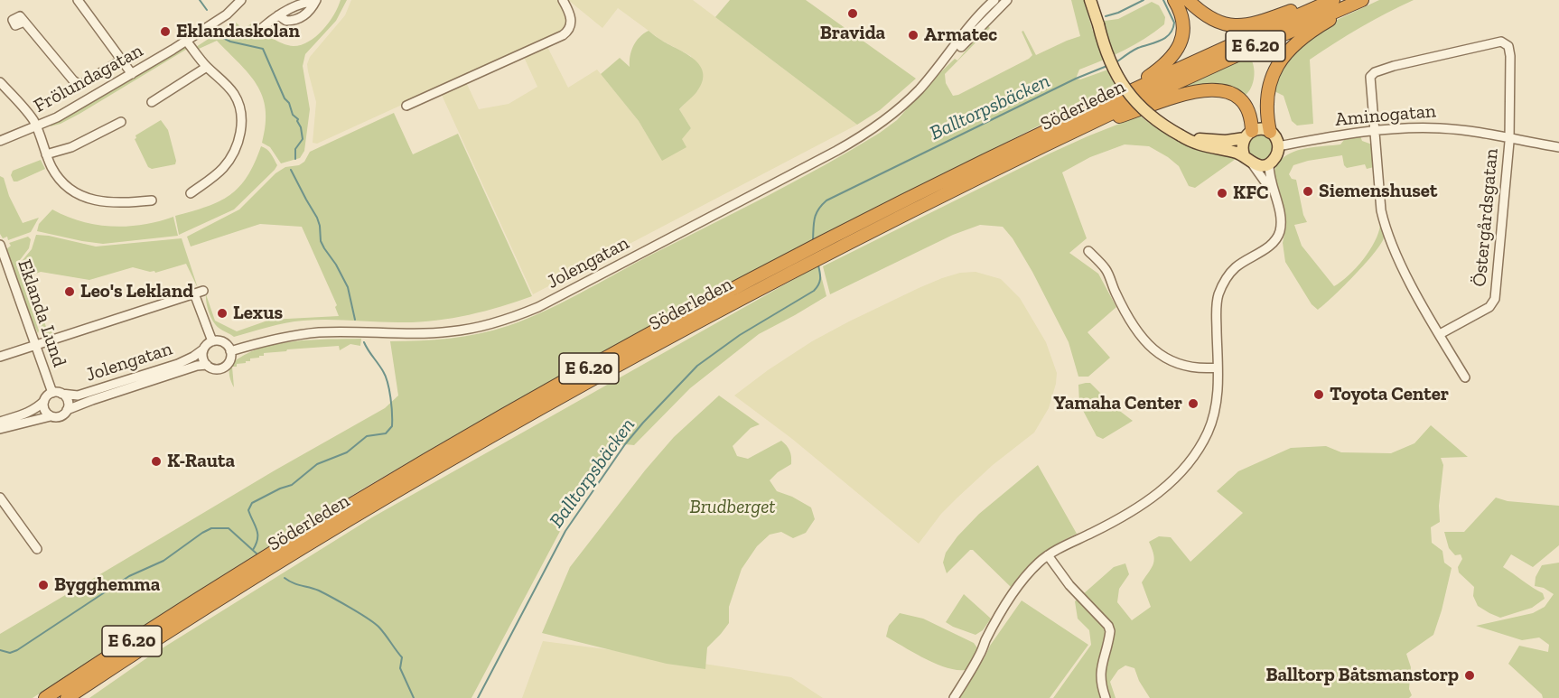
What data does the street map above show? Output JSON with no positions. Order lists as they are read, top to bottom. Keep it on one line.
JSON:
{"streets":{"highway":["E 6.20","Söderleden"],"street":["Frölundagatan","Aminogatan","Östergårdsgatan","Jolengatan","Eklanda Lund"]},"crossings":[["Aminogatan","Östergårdsgatan"],["Jolengatan","Eklanda Lund"]],"water":["Balltorpsbäcken"],"parks":["Brudberget"],"places":["Bravida","Eklandaskolan","Armatec","Siemenshuset","KFC","Leo's Lekland","Lexus","Toyota Center","Yamaha Center","K-Rauta","Bygghemma","Balltorp Båtsmanstorp"]}
